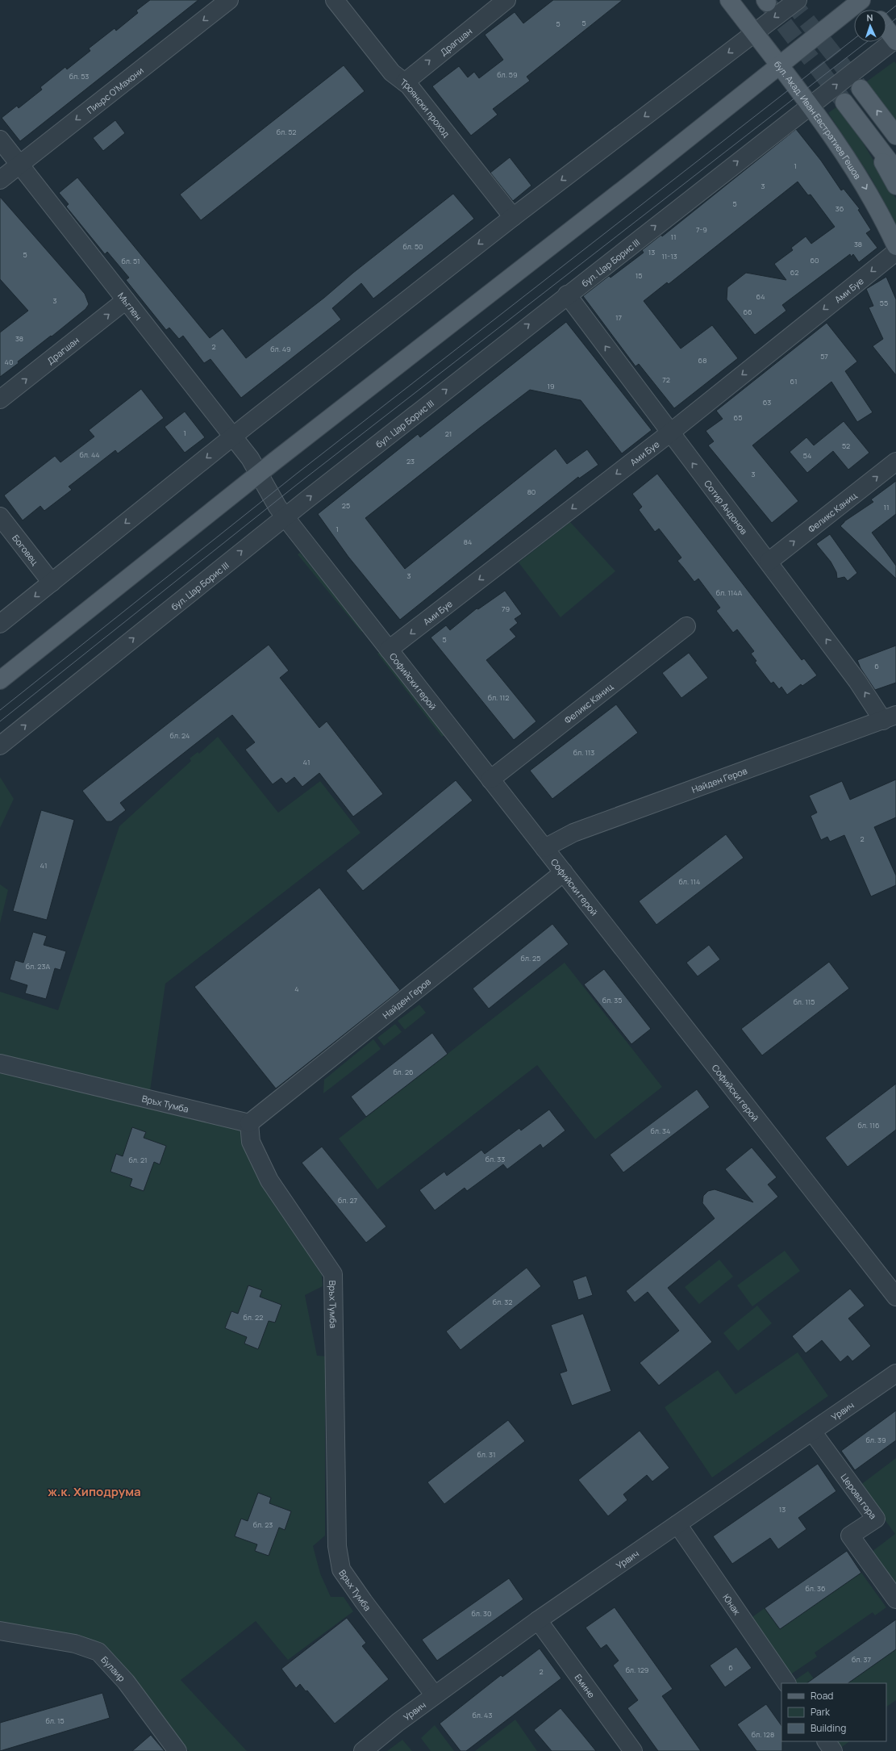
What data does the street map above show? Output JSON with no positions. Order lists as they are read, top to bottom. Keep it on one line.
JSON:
{"streets":{"main road":["бул. Акад. Иван Евстратиев Гешов"],"street":["Драгшан","Пиърс О'Махони","Троянски проход","бул. Цар Борис III","Ами Буе","Мъглен","Сотир Андонов","Феликс Каниц","Боговец","Софийски герой","Найден Геров","Връх Тумба","Урвич","Церова гора","Юнак","Булаир","Емине"]},"crossings":[["Драгшан","Троянски проход"],["Драгшан","Мъглен"],["Пиърс О'Махони","Мъглен"],["бул. Акад. Иван Евстратиев Гешов","бул. Цар Борис III"],["бул. Цар Борис III","Сотир Андонов"],["бул. Цар Борис III","Софийски герой"],["Ами Буе","Сотир Андонов"],["Ами Буе","Софийски герой"],["Мъглен","Софийски герой"],["Сотир Андонов","Феликс Каниц"],["Сотир Андонов","Найден Геров"],["Феликс Каниц","Софийски герой"],["Софийски герой","Найден Геров"],["Найден Геров","Връх Тумба"],["Връх Тумба","Урвич"],["Урвич","Церова гора"],["Урвич","Юнак"],["Урвич","Емине"]],"one_way":["Драгшан","Пиърс О'Махони","Ами Буе","Сотир Андонов","Феликс Каниц"],"districts":["ж.к. Хиподрума"],"house_numbers":["5","5","бл. 59","бл. 53","бл. 52","1","3","5","36","7-9","11","38","бл. 50","13","5","11-13","60","бл. 51","62","15","64","3","55","66","17","38","2","бл. 49","57","68","40","72","61","19","63","65","1","21","52","бл. 44","54","23","3","80","25","11","1","84","3","бл. 114А","79","5","6","бл. 112","бл. 24","бл. 113","41","2","41","бл. 114","бл. 25","бл. 23А","4","бл. 35","бл. 115","бл. 26","бл. 116","бл. 34","бл. 33","бл. 21","бл. 27","бл. 32","бл. 22","бл. 39","бл. 31","13","бл. 23","бл. 36","бл. 30","бл. 37","6","бл. 129","2","бл. 43","бл. 15","бл. 128"],"legend":["Road","Park","Building"],"north":"top"}
